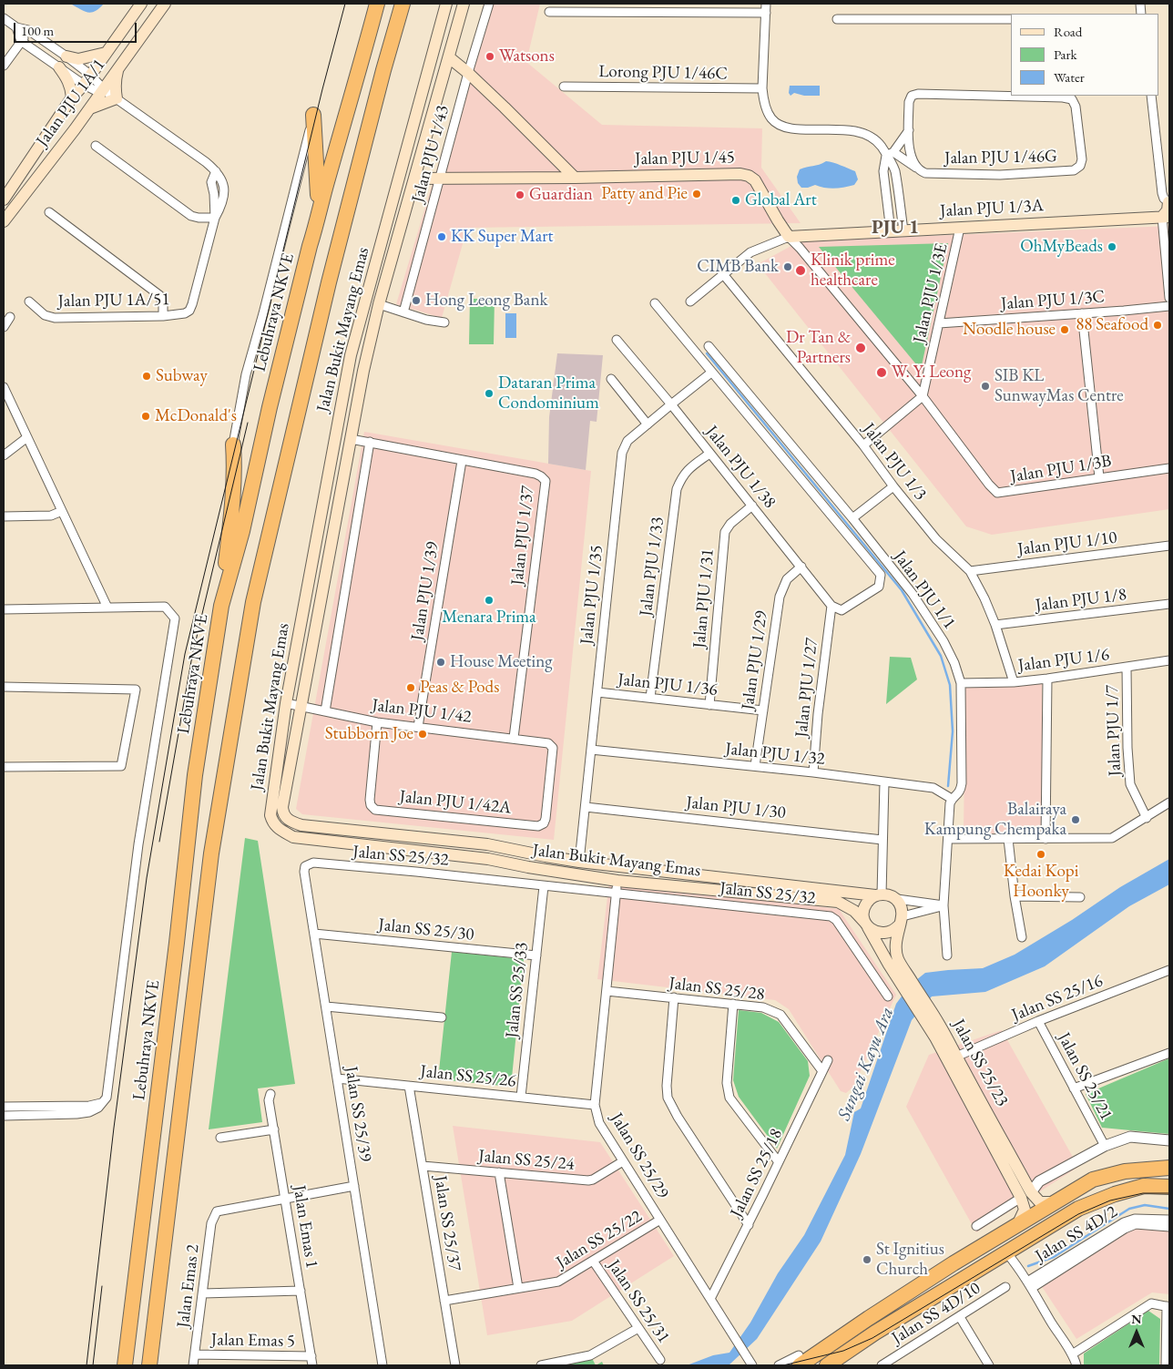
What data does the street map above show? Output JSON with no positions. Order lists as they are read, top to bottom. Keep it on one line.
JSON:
{"streets":{"highway":["Lebuhraya NKVE"],"main road":["Jalan PJU 1A/1","Jalan PJU 1/45","Jalan PJU 1/3A","Jalan Bukit Mayang Emas","Jalan SS 25/23"],"street":["Lorong PJU 1/46C","Jalan PJU 1/43","Jalan PJU 1/46G","Jalan PJU 1/3E","Jalan PJU 1A/51","Jalan PJU 1/3C","Jalan PJU 1/3","Jalan PJU 1/38","Jalan PJU 1/3B","Jalan PJU 1/37","Jalan PJU 1/10","Jalan PJU 1/33","Jalan PJU 1/1","Jalan PJU 1/39","Jalan PJU 1/35","Jalan PJU 1/31","Jalan PJU 1/8","Jalan PJU 1/29","Jalan PJU 1/6","Jalan PJU 1/36","Jalan PJU 1/27","Jalan PJU 1/42","Jalan PJU 1/7","Jalan PJU 1/32","Jalan PJU 1/42A","Jalan PJU 1/30","Jalan SS 25/32","Jalan SS 25/30","Jalan SS 25/28","Jalan SS 25/33","Jalan SS 25/16","Jalan SS 25/26","Jalan SS 25/21","Jalan SS 25/39","Jalan SS 25/29","Jalan SS 25/24","Jalan SS 25/18","Jalan SS 25/37","Jalan Emas 1","Jalan SS 4D/2","Jalan SS 25/22","Jalan Emas 2","Jalan SS 25/31","Jalan SS 4D/10","Jalan Emas 5"]},"crossings":[["Jalan PJU 1/43","Jalan PJU 1/45"],["Jalan PJU 1/45","Jalan PJU 1/3A"],["Jalan PJU 1/45","Jalan Bukit Mayang Emas"],["Jalan PJU 1/3A","Jalan PJU 1/3E"],["Jalan PJU 1/3E","Jalan PJU 1/3C"],["Jalan PJU 1/3E","Jalan PJU 1/3B"],["Jalan Bukit Mayang Emas","Jalan PJU 1/37"],["Jalan Bukit Mayang Emas","Jalan PJU 1/35"],["Jalan Bukit Mayang Emas","Jalan PJU 1/42"],["Jalan Bukit Mayang Emas","Jalan SS 25/23"],["Jalan Bukit Mayang Emas","Jalan SS 25/29"],["Jalan PJU 1/3","Jalan PJU 1/10"],["Jalan PJU 1/3","Jalan PJU 1/8"],["Jalan PJU 1/3","Jalan PJU 1/6"],["Jalan PJU 1/38","Jalan PJU 1/33"],["Jalan PJU 1/38","Jalan PJU 1/1"],["Jalan PJU 1/38","Jalan PJU 1/35"],["Jalan PJU 1/38","Jalan PJU 1/31"],["Jalan PJU 1/38","Jalan PJU 1/29"],["Jalan PJU 1/38","Jalan PJU 1/27"],["Jalan PJU 1/37","Jalan PJU 1/39"],["Jalan PJU 1/37","Jalan PJU 1/42"],["Jalan PJU 1/33","Jalan PJU 1/36"],["Jalan PJU 1/1","Jalan PJU 1/35"],["Jalan PJU 1/1","Jalan PJU 1/6"],["Jalan PJU 1/1","Jalan PJU 1/32"],["Jalan PJU 1/39","Jalan PJU 1/42"],["Jalan PJU 1/35","Jalan PJU 1/36"],["Jalan PJU 1/35","Jalan PJU 1/32"],["Jalan PJU 1/35","Jalan PJU 1/30"],["Jalan PJU 1/31","Jalan PJU 1/36"],["Jalan PJU 1/29","Jalan PJU 1/36"],["Jalan PJU 1/29","Jalan PJU 1/32"],["Jalan PJU 1/6","Jalan PJU 1/7"],["Jalan PJU 1/27","Jalan PJU 1/32"],["Jalan PJU 1/42","Jalan PJU 1/42A"],["Jalan SS 25/32","Jalan SS 25/33"],["Jalan SS 25/32","Jalan SS 25/39"],["Jalan SS 25/32","Jalan SS 25/29"],["Jalan SS 25/30","Jalan SS 25/33"],["Jalan SS 25/30","Jalan SS 25/39"],["Jalan SS 25/28","Jalan SS 25/29"],["Jalan SS 25/28","Jalan SS 25/18"],["Jalan SS 25/33","Jalan SS 25/26"],["Jalan SS 25/16","Jalan SS 25/23"],["Jalan SS 25/16","Jalan SS 25/21"],["Jalan SS 25/26","Jalan SS 25/39"],["Jalan SS 25/26","Jalan SS 25/29"],["Jalan SS 25/26","Jalan SS 25/37"],["Jalan SS 25/29","Jalan SS 25/24"],["Jalan SS 25/29","Jalan SS 25/18"],["Jalan SS 25/29","Jalan SS 25/22"],["Jalan SS 25/24","Jalan SS 25/37"],["Jalan SS 25/37","Jalan SS 25/22"],["Jalan Emas 1","Jalan Emas 2"],["Jalan Emas 1","Jalan Emas 5"],["Jalan SS 25/22","Jalan SS 25/31"],["Jalan Emas 2","Jalan Emas 5"]],"districts":["PJU 1"],"water":["Sungai Kayu Ara"],"places":["Watsons","Patty and Pie","Guardian","Global Art","KK Super Mart","OhMyBeads","CIMB Bank","Klinik prime healthcare","Hong Leong Bank","88 Seafood","Noodle house","Dr Tan & Partners","W. Y. Leong","Subway","SIB KL SunwayMas Centre","Dataran Prima Condominium","McDonald's","Menara Prima","House Meeting","Peas & Pods","Stubborn Joe","Balairaya Kampung Chempaka","Kedai Kopi Hoonky","St Ignitius Church"],"legend":["Road","Park","Water"],"scale_bar":"100 m","north":"top"}
